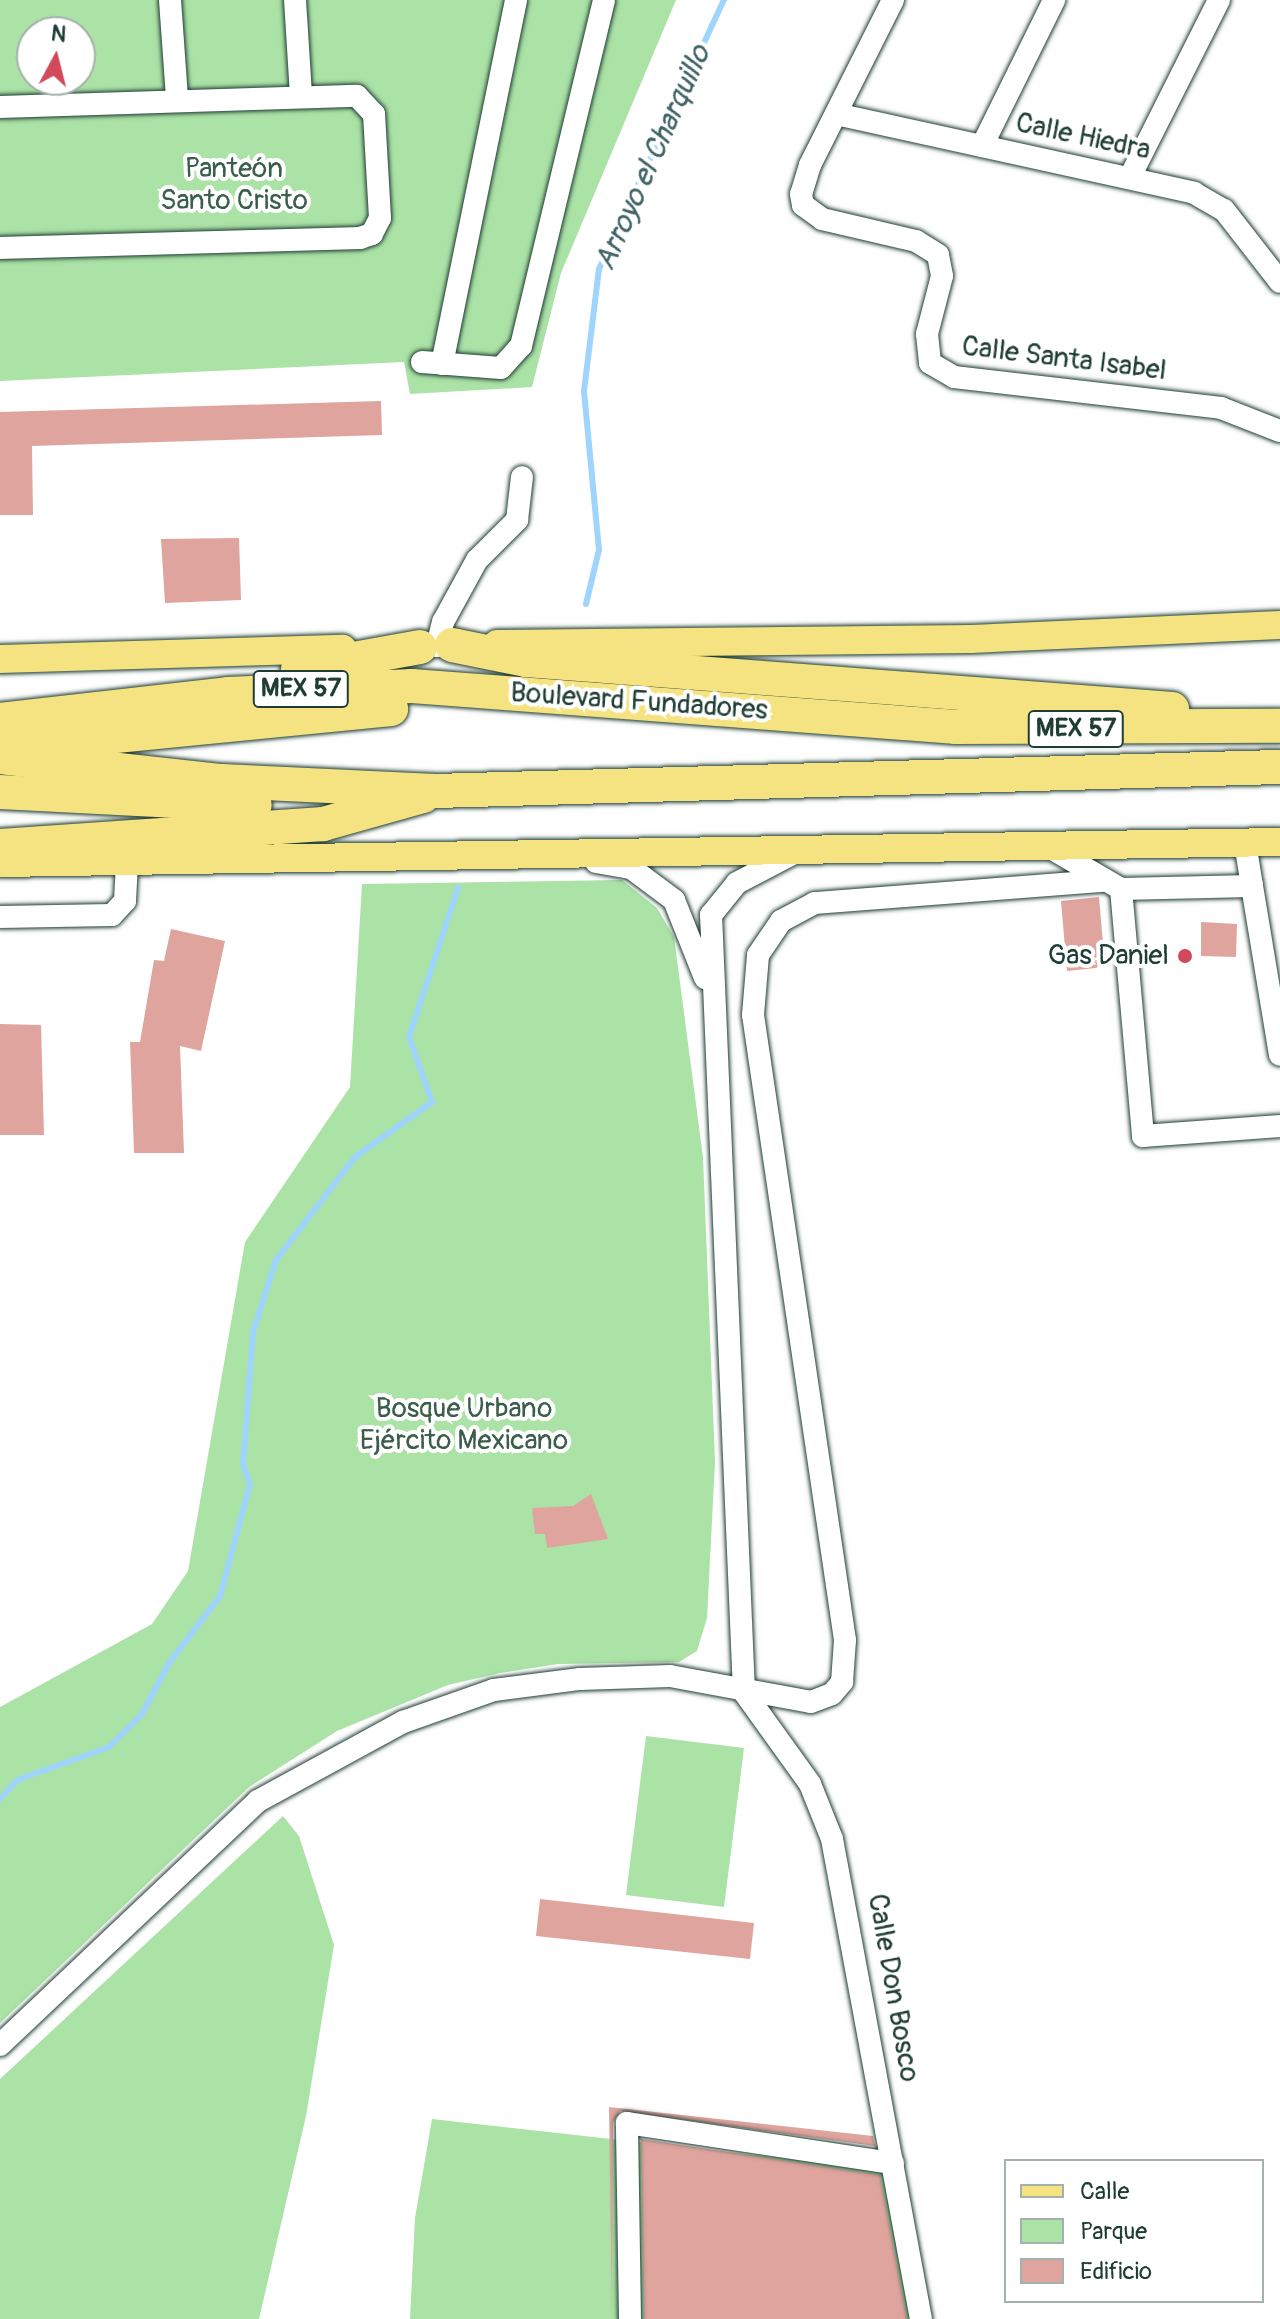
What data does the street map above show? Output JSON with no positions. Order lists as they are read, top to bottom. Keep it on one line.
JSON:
{"streets":{"highway":["MEX 57","Boulevard Fundadores"],"street":["Calle Hiedra","Calle Santa Isabel","Calle Don Bosco"]},"crossings":[["Calle Hiedra","Calle Santa Isabel"]],"water":["Arroyo el Charquillo"],"parks":["Panteón Santo Cristo","Bosque Urbano Ejército Mexicano"],"places":["Gas Daniel"],"legend":["Calle","Parque","Edificio"],"north":"top"}
